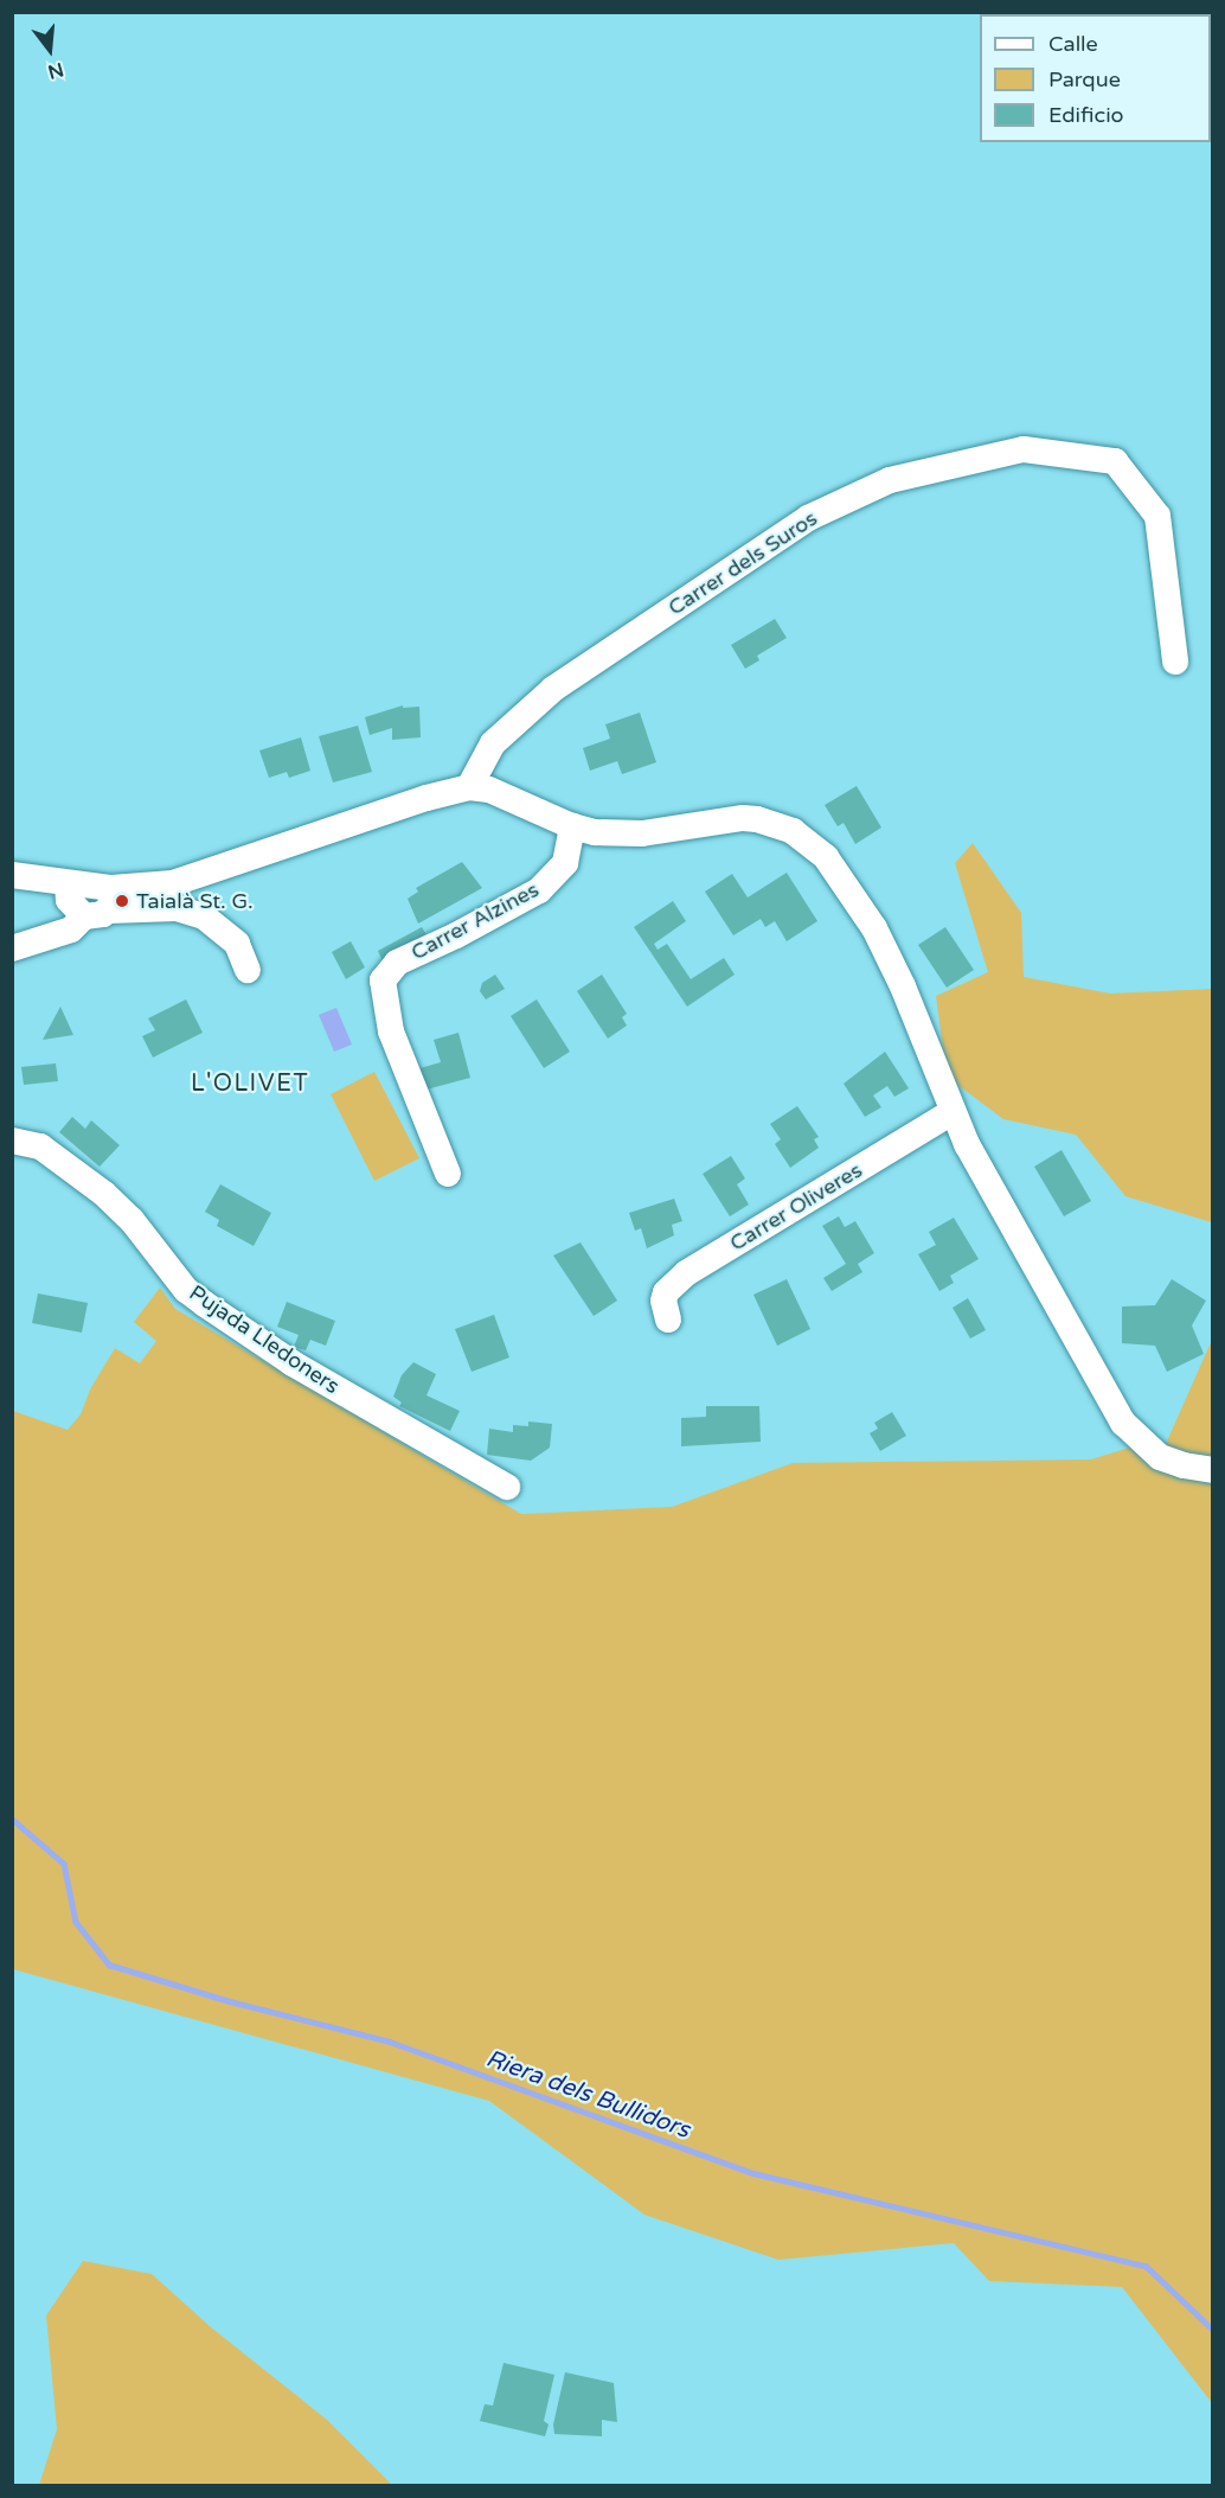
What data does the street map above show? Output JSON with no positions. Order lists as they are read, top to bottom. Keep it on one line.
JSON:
{"streets":{"street":["Carrer dels Suros","Carrer Alzines","Carrer Oliveres","Pujada Lledoners"]},"districts":["L'OLIVET"],"water":["Riera dels Bullidors"],"places":["Taialà St. G."],"legend":["Calle","Parque","Edificio"],"north":"bottom"}
